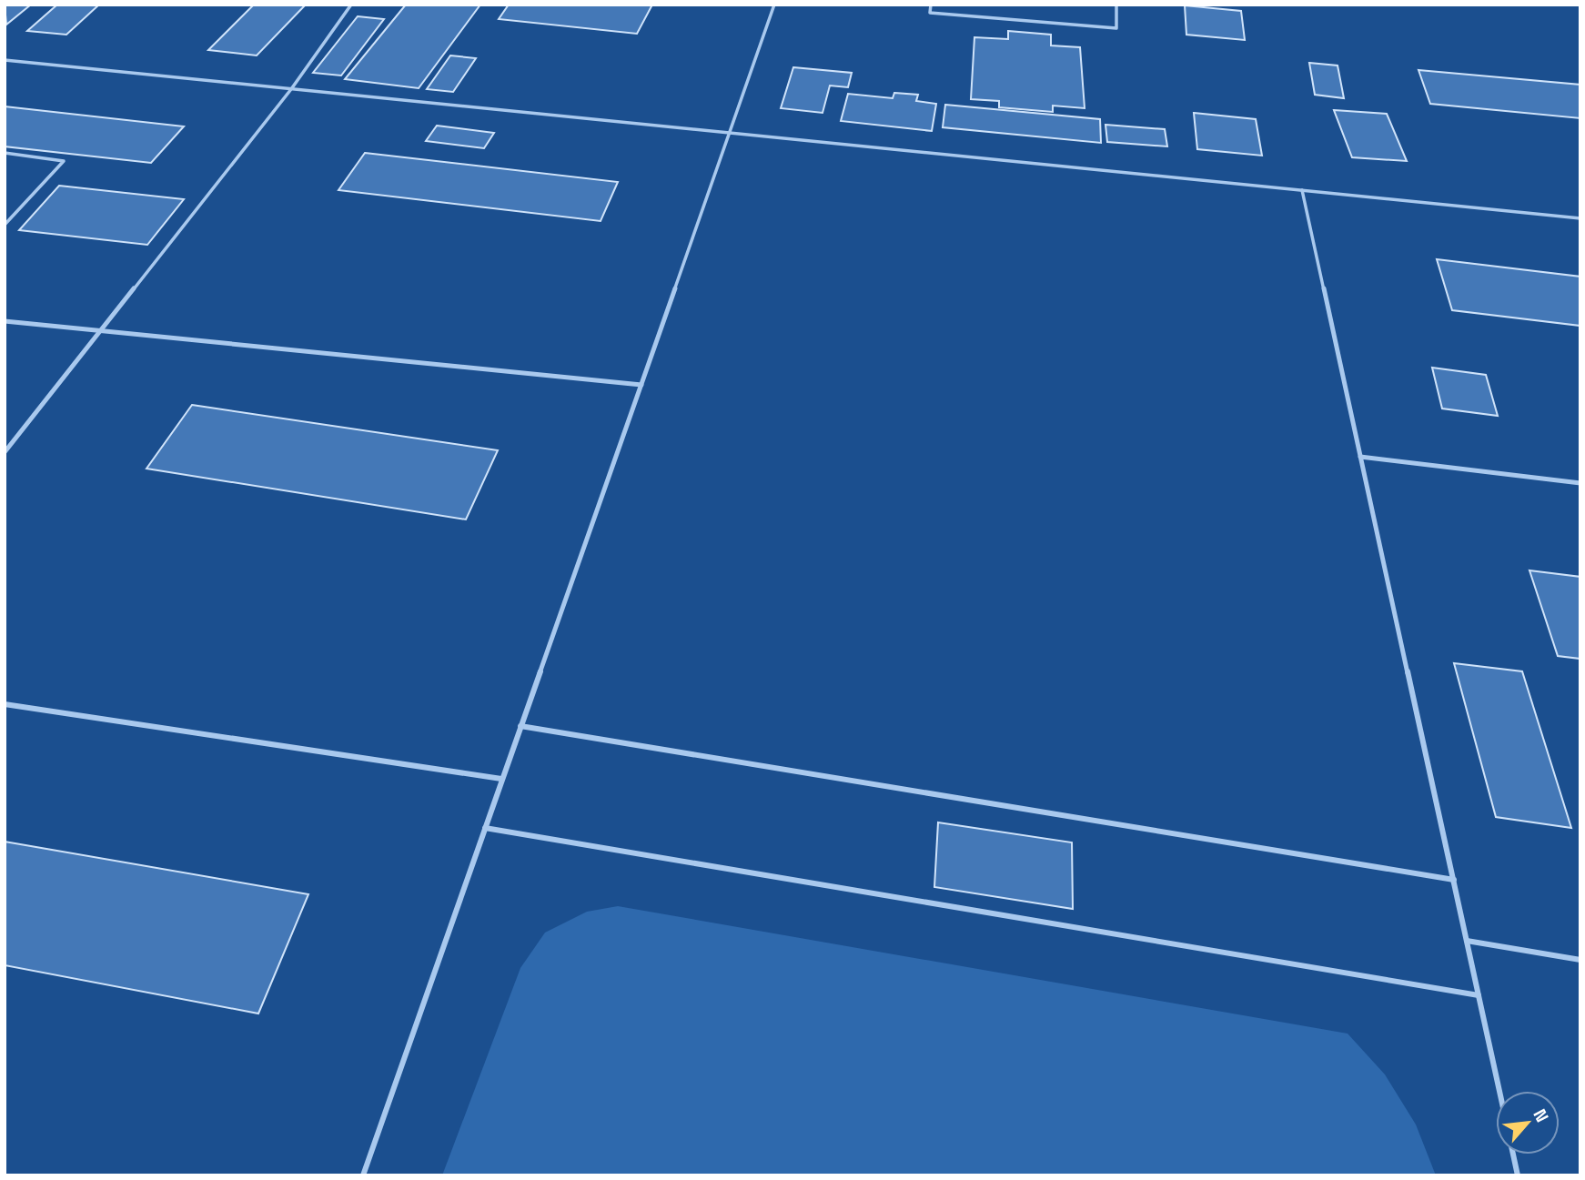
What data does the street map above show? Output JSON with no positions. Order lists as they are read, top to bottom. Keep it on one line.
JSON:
{"north":"top right"}
